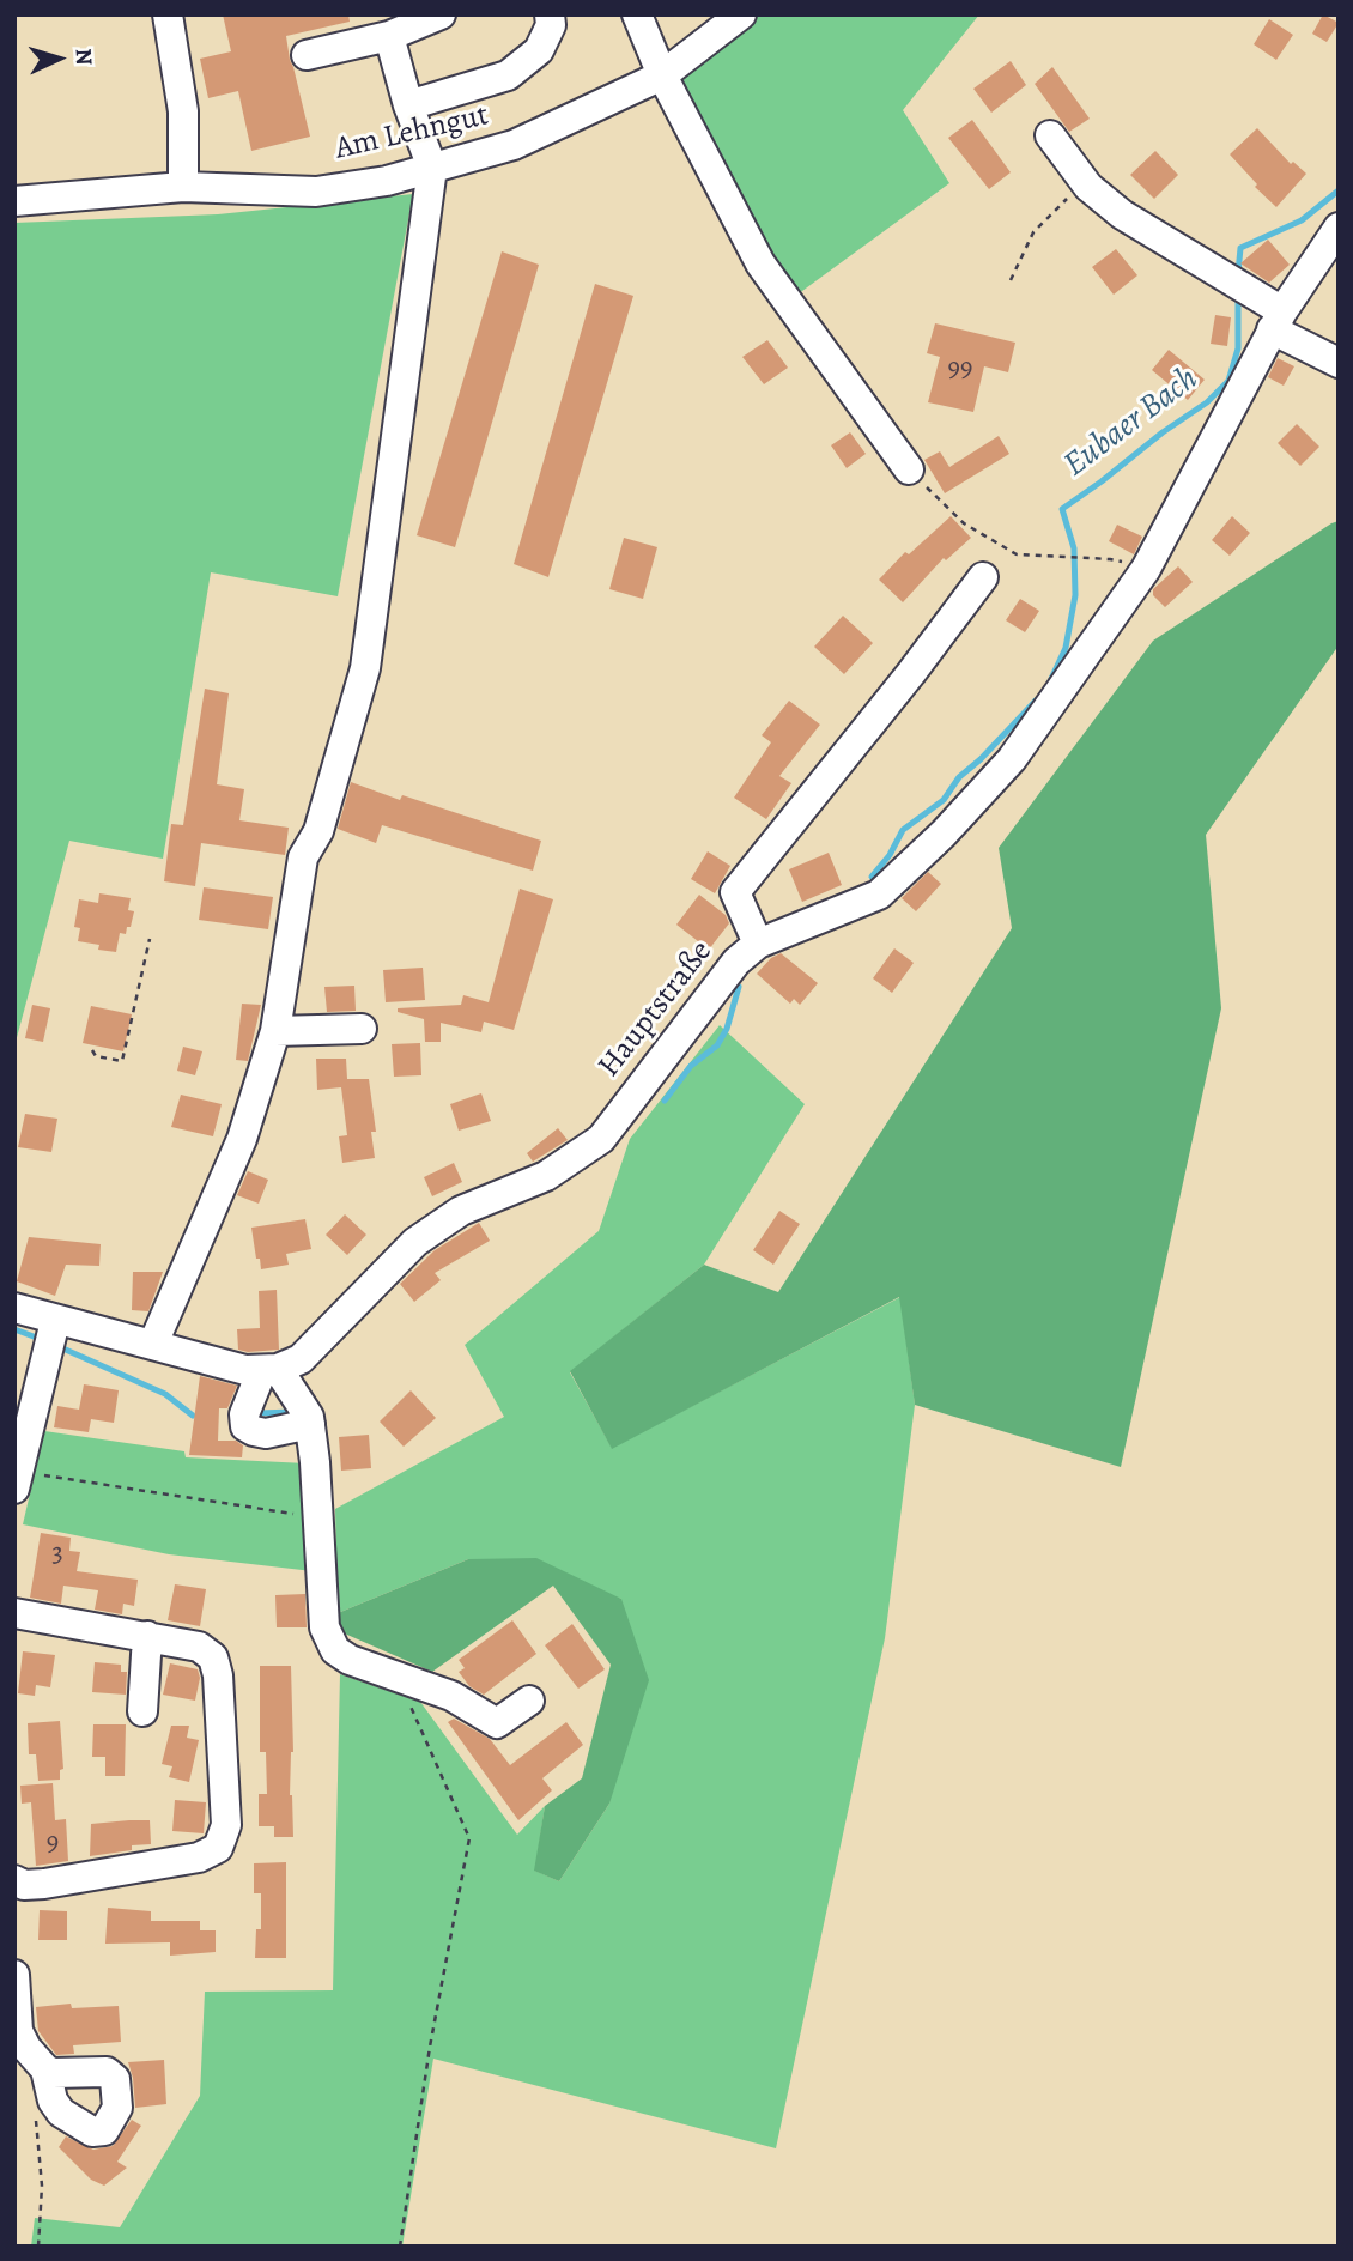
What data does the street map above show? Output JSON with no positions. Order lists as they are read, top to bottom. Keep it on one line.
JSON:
{"streets":{"street":["Am Lehngut","Hauptstraße"]},"water":["Eubaer Bach"],"house_numbers":["99","3","9"],"north":"right"}
